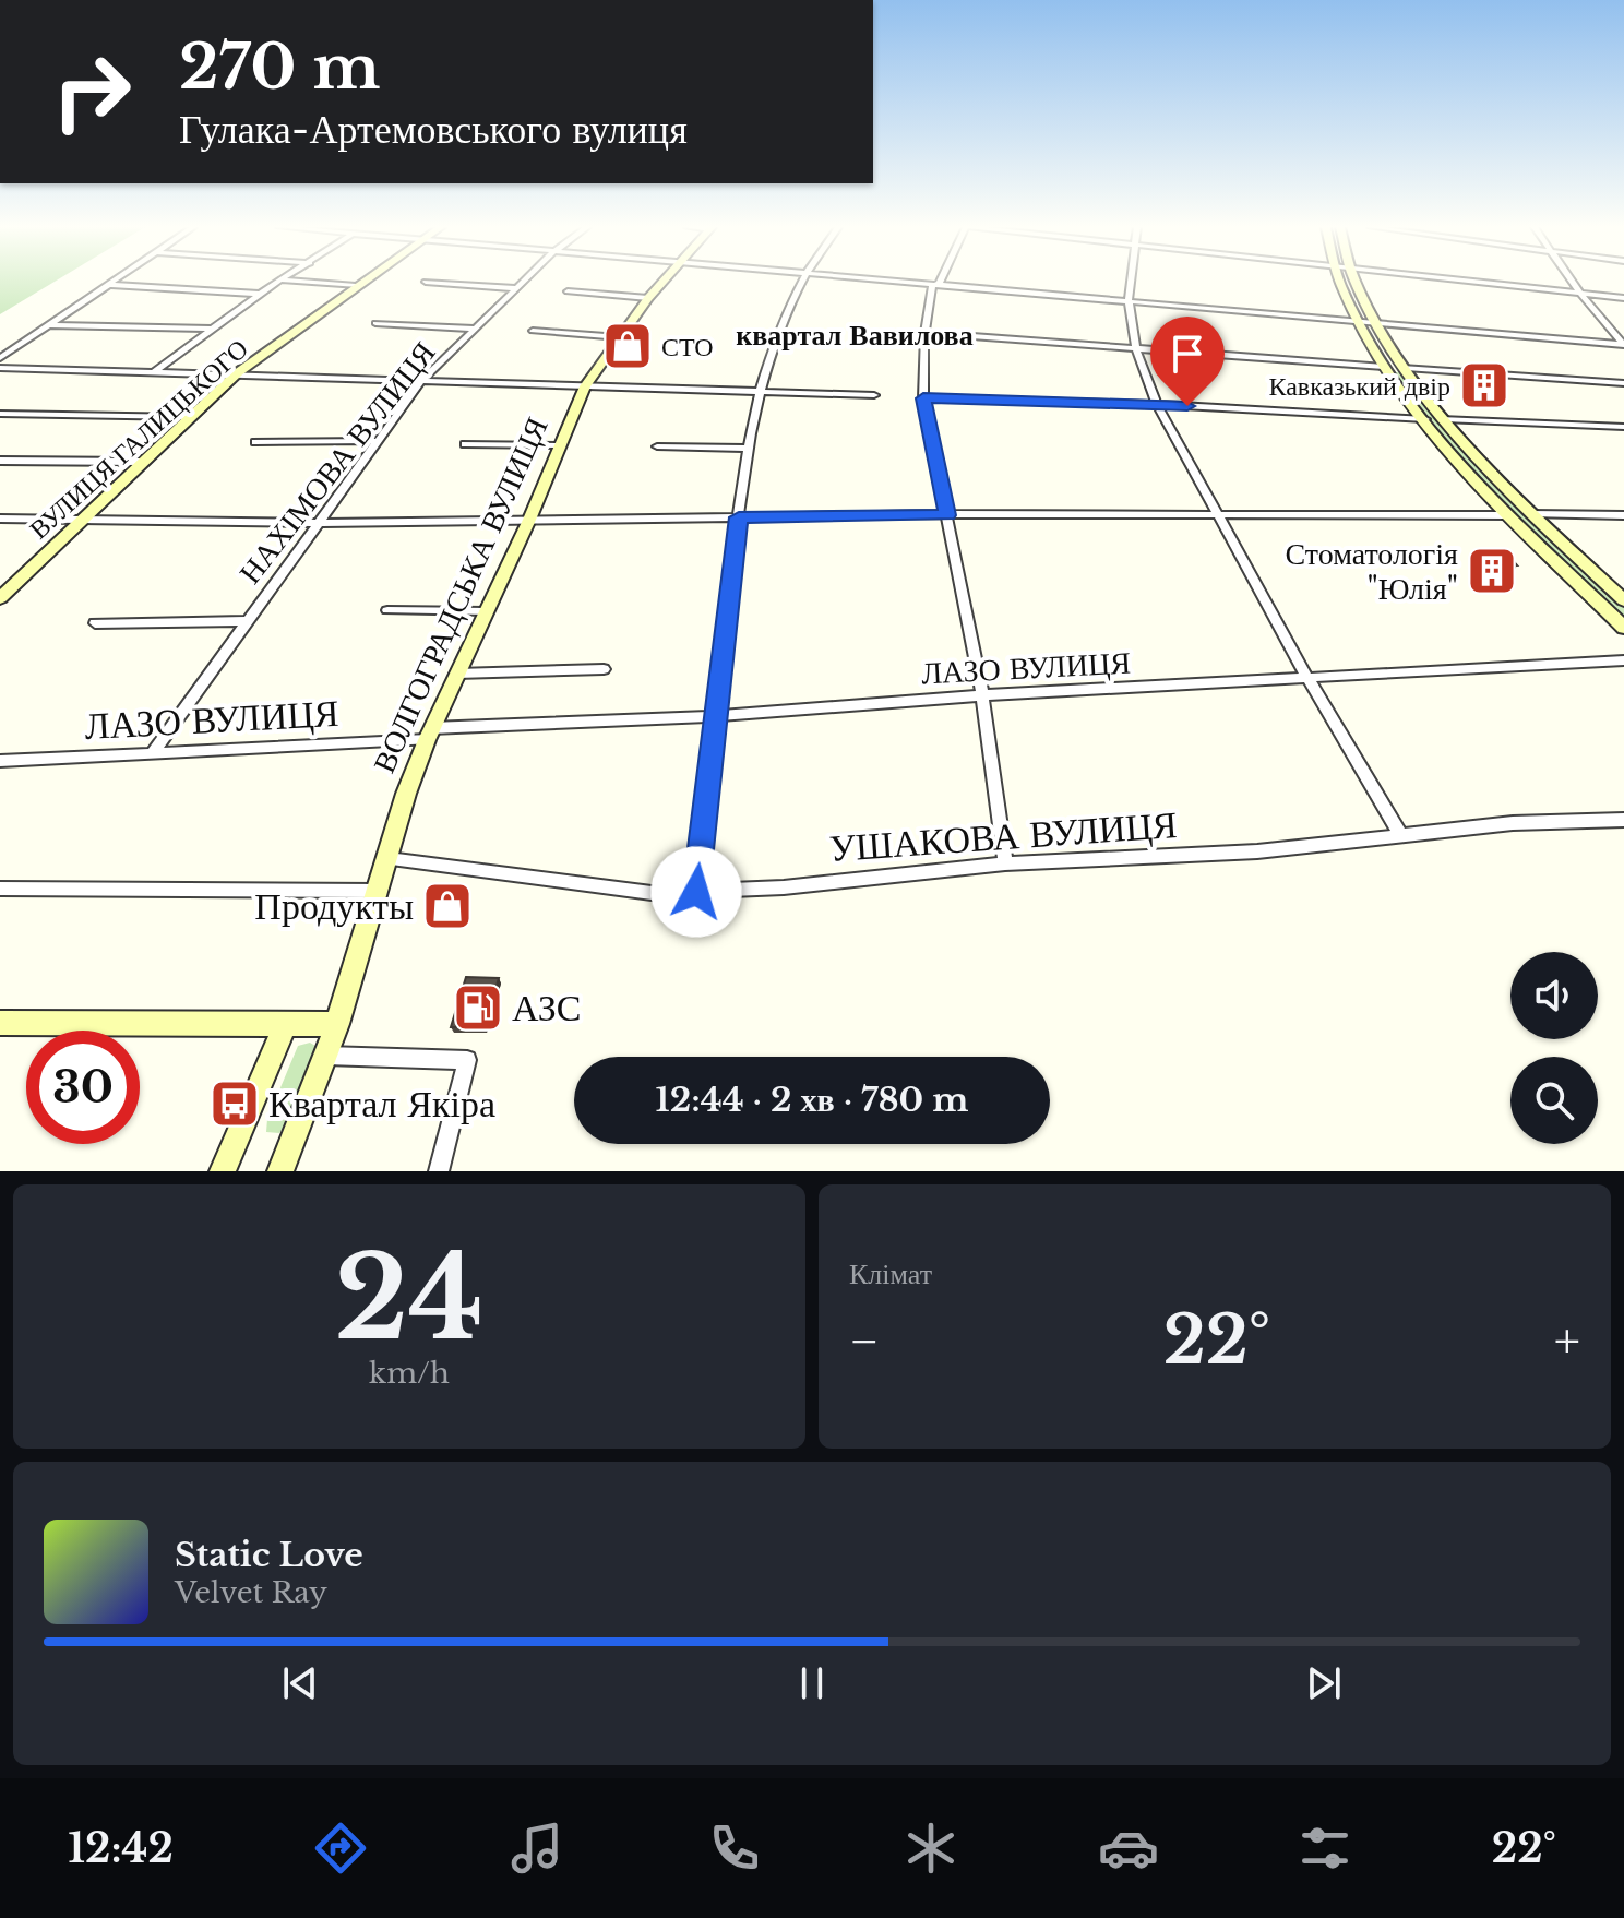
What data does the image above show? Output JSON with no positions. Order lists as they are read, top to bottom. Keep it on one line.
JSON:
{"streets":{"street":["ВУЛИЦЯ ГАЛИЦЬКОГО","НАХІМОВА ВУЛИЦЯ","ВОЛГОГРАДСЬКА ВУЛИЦЯ","ЛАЗО ВУЛИЦЯ","УШАКОВА ВУЛИЦЯ"]},"crossings":[["НАХІМОВА ВУЛИЦЯ","ЛАЗО ВУЛИЦЯ"],["ВОЛГОГРАДСЬКА ВУЛИЦЯ","ЛАЗО ВУЛИЦЯ"],["ВОЛГОГРАДСЬКА ВУЛИЦЯ","УШАКОВА ВУЛИЦЯ"]],"districts":["квартал Вавилова"],"places":{"shop":["СТО","Продукты"],"building":["Кавказький двір","Стоматологія \"Юлія\""],"fuel station":["АЗС"],"bus stop":["Квартал Якіра"]},"page":{"turn":["270 m","Гулака-Артемовського вулиця"],"limit":"30","trip":"12:44 · 2 хв · 780 m","tile":[["24","km/h"],"Клімат"],"heat":["−","22°","+"],"song":["Static Love","Velvet Ray"],"tabs":["12:42","22°"]}}
